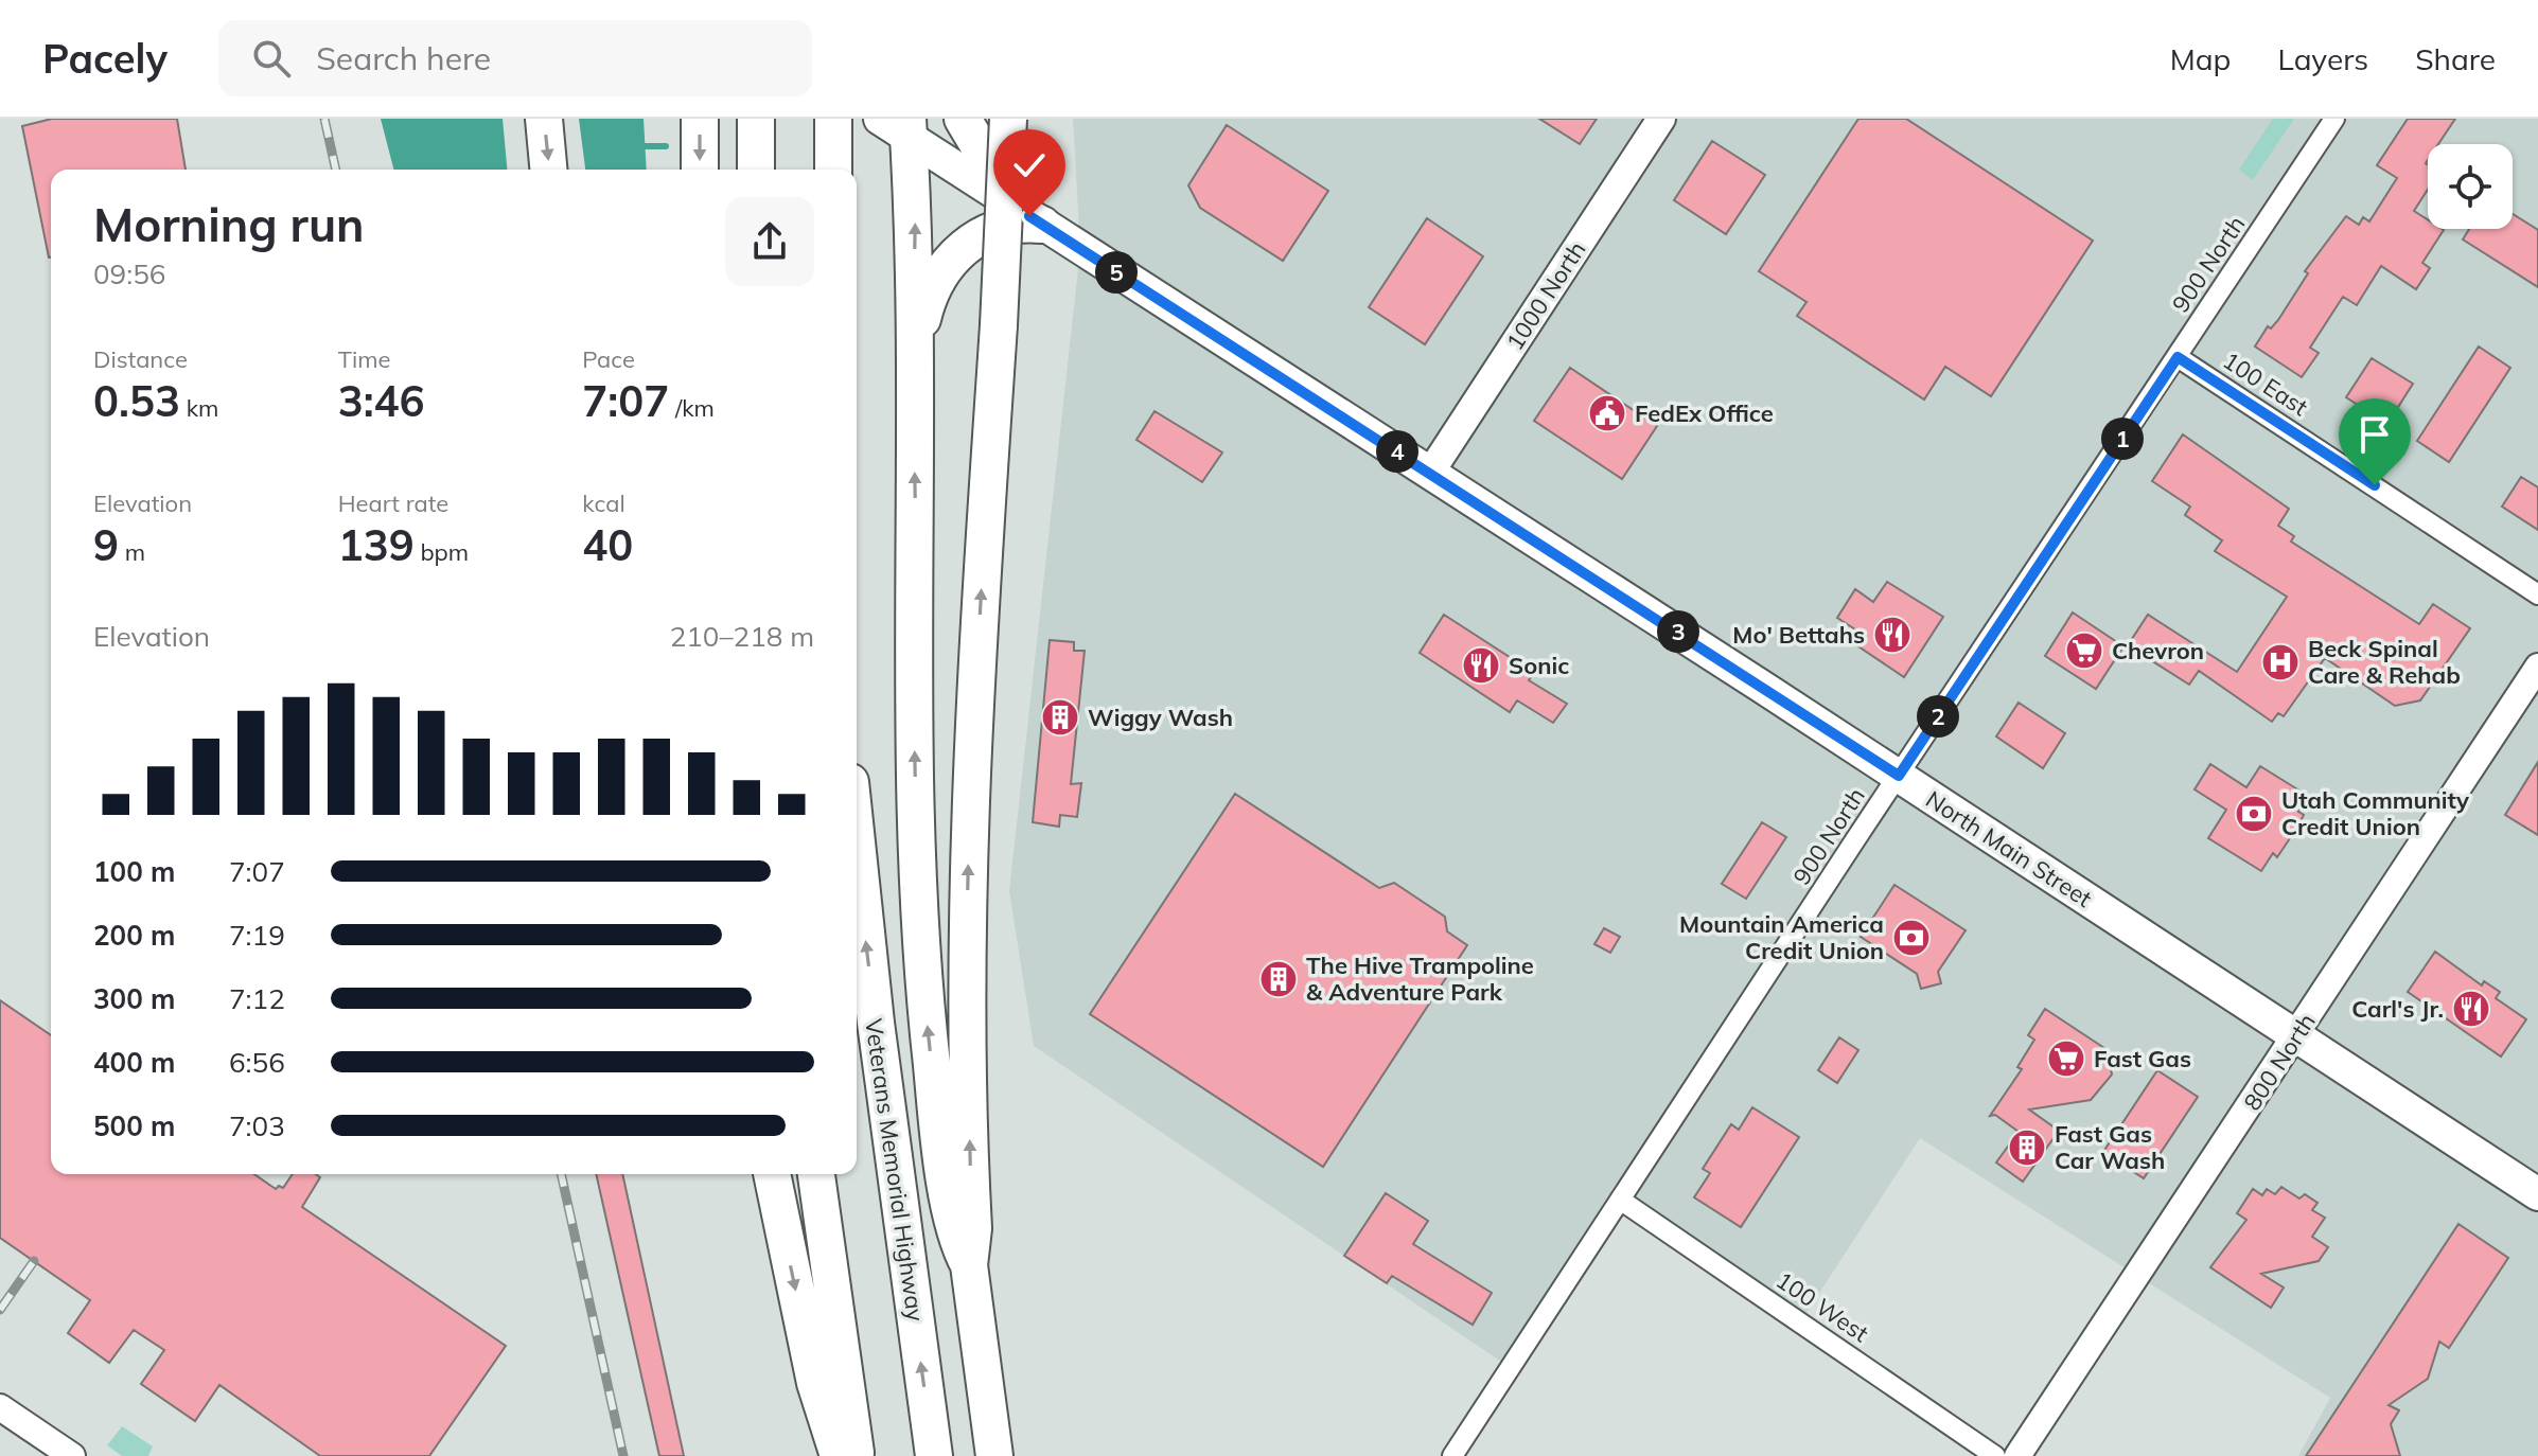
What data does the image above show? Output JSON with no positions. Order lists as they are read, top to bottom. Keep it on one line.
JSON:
{"streets":{"highway":["Veterans Memorial Highway"],"main road":["1000 North","North Main Street"],"street":["900 North","100 East","800 North","100 West"]},"crossings":[["900 North","100 East"],["900 North","North Main Street"],["900 North","100 West"],["1000 North","North Main Street"],["North Main Street","800 North"]],"places":{"public building":["FedEx Office"],"restaurant":["Mo' Bettahs","Sonic","Carl's Jr."],"supermarket":["Chevron","Fast Gas"],"hospital":["Beck Spinal Care & Rehab"],"building":["Wiggy Wash","The Hive Trampoline & Adventure Park","Fast Gas Car Wash"],"bank":["Utah Community Credit Union","Mountain America Credit Union"]},"page":{"header":"Pacely","search":"Search here","nav":["Map","Layers","Share"],"heading":["Morning run","09:56"],"pins":["5","1","4","3","2"],"stats":[["Distance","0.53 km"],["Time","3:46"],["Pace","7:07 /km"],["Elevation","9 m"],["Heart rate","139 bpm"],["kcal","40"]],"chart":["Elevation","210–218 m"],"list":[{"name":"100 m","note":"7:07"},{"name":"200 m","note":"7:19"},{"name":"300 m","note":"7:12"},{"name":"400 m","note":"6:56"},{"name":"500 m","note":"7:03"}]}}
